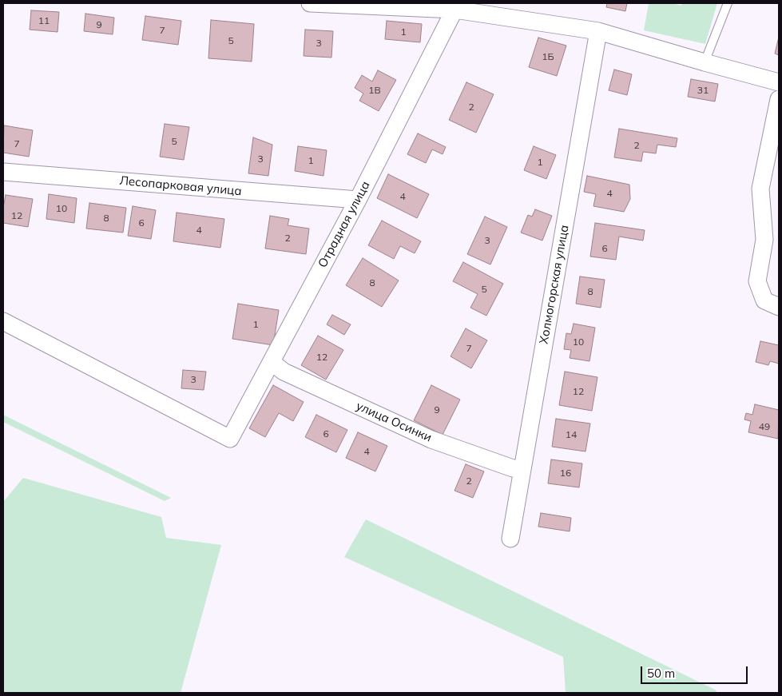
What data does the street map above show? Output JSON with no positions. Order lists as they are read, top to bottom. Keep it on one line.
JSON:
{"streets":{"street":["Лесопарковая улица","Отрадная улица","Холмогорская улица","улица Осинки"]},"crossings":[["Лесопарковая улица","Отрадная улица"],["Отрадная улица","улица Осинки"],["Холмогорская улица","улица Осинки"]],"house_numbers":["11","9","7","1","5","3","1Б","1В","31","2","5","7","2","3","1","1","4","4","10","12","8","6","4","2","3","6","8","5","8","1","10","7","12","3","12","9","49","6","14","4","16","2"],"scale_bar":"50 m"}
